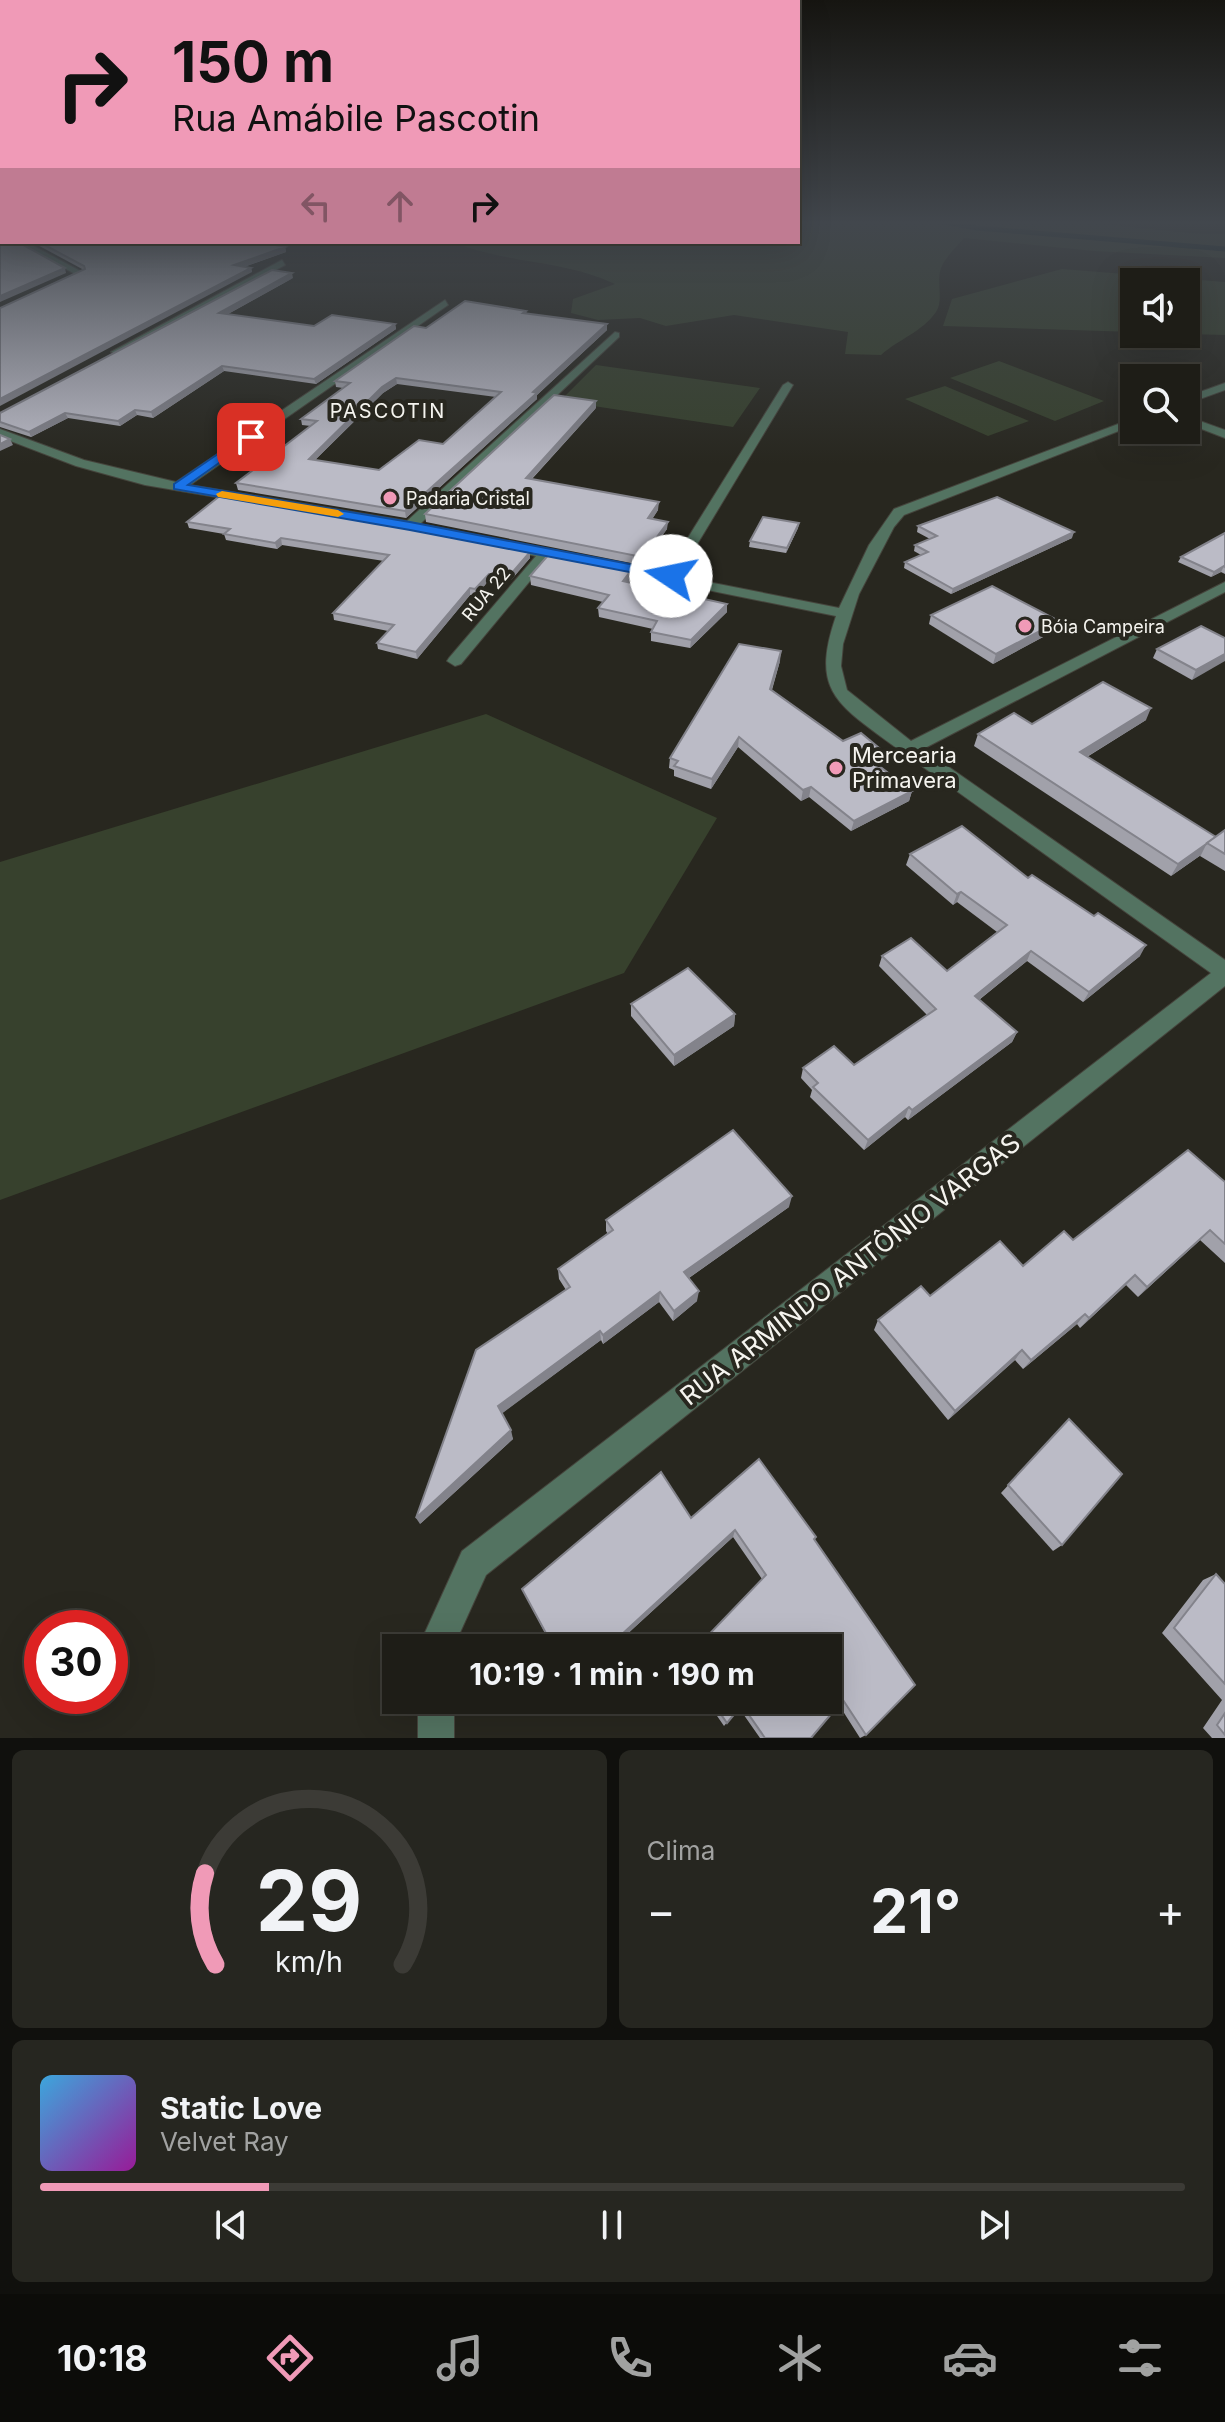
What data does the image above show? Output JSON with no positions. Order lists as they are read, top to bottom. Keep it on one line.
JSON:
{"streets":{"street":["RUA 22","RUA ARMINDO ANTÔNIO VARGAS"]},"districts":["PASCOTIN"],"places":["Padaria Cristal","Bóia Campeira","Mercearia Primavera"],"page":{"turn":["150 m","Rua Amábile Pascotin"],"limit":"30","trip":"10:19 · 1 min · 190 m","tile":"Clima","heat":["−","21°","+"],"song":["Static Love","Velvet Ray"],"tabs":"10:18","gauge":["29","km/h"]}}
